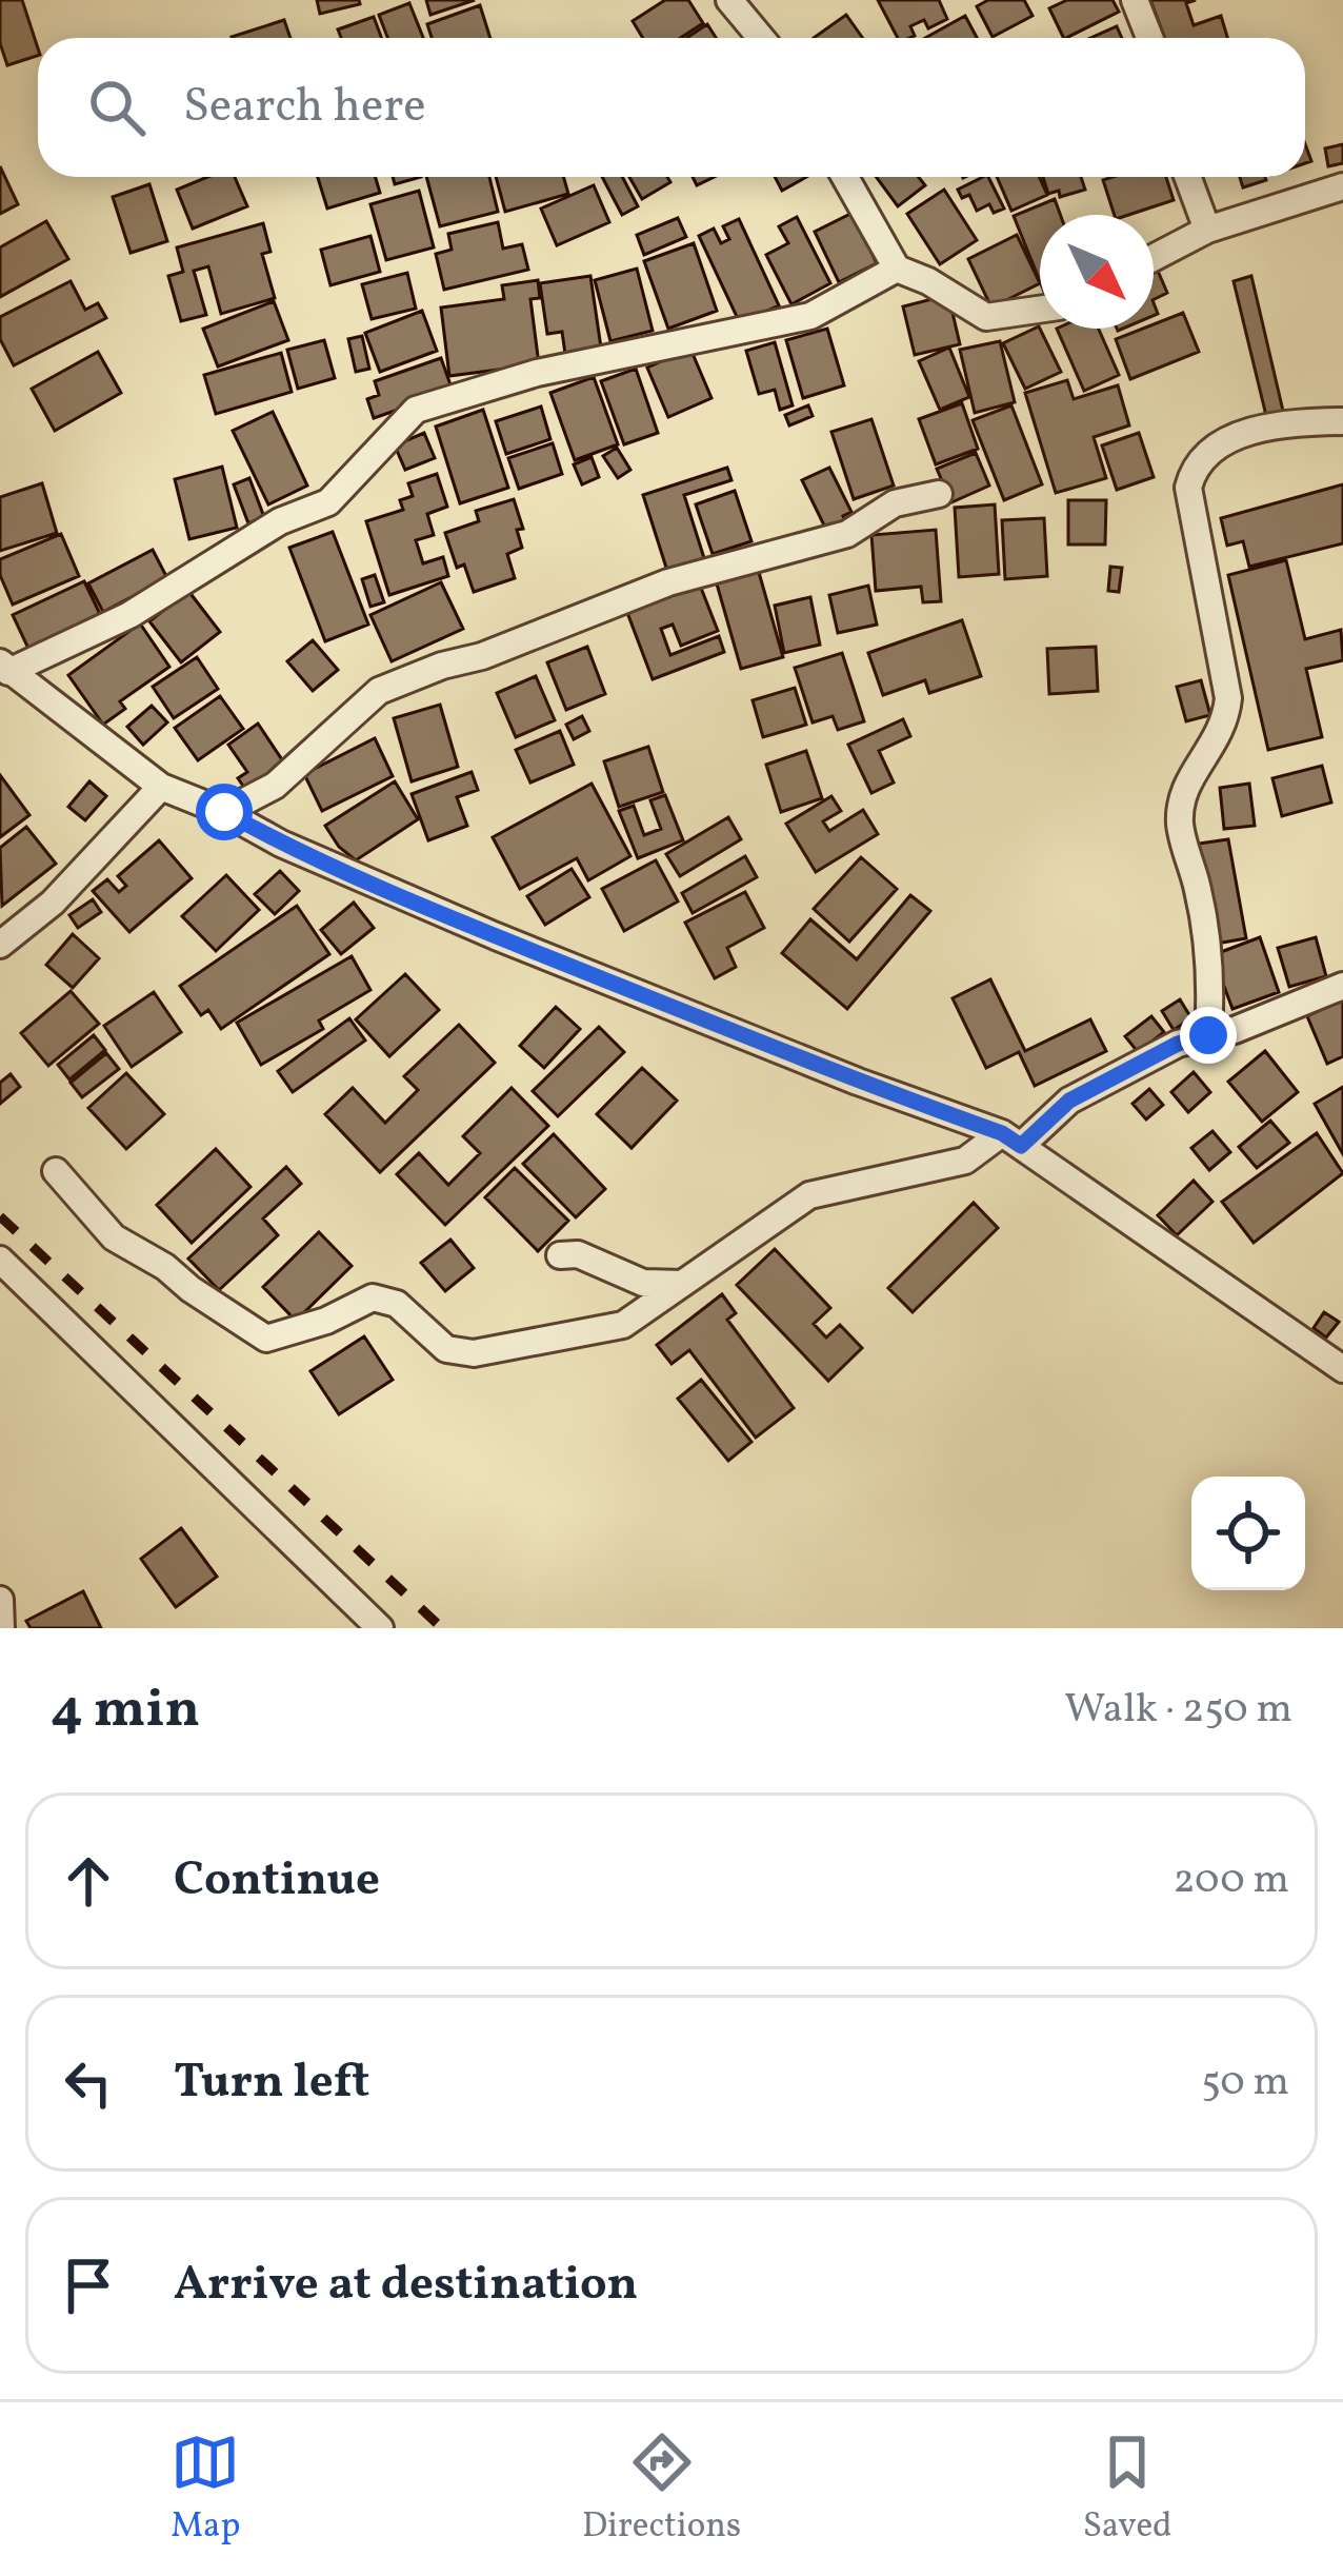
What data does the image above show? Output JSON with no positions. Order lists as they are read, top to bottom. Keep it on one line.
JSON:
{"north":"bottom right","page":{"search":"Search here","heading":["4 min","Walk · 250 m"],"list":[["Continue","200 m"],["Turn left","50 m"],"Arrive at destination"],"nav":["Map","Directions","Saved"]}}
